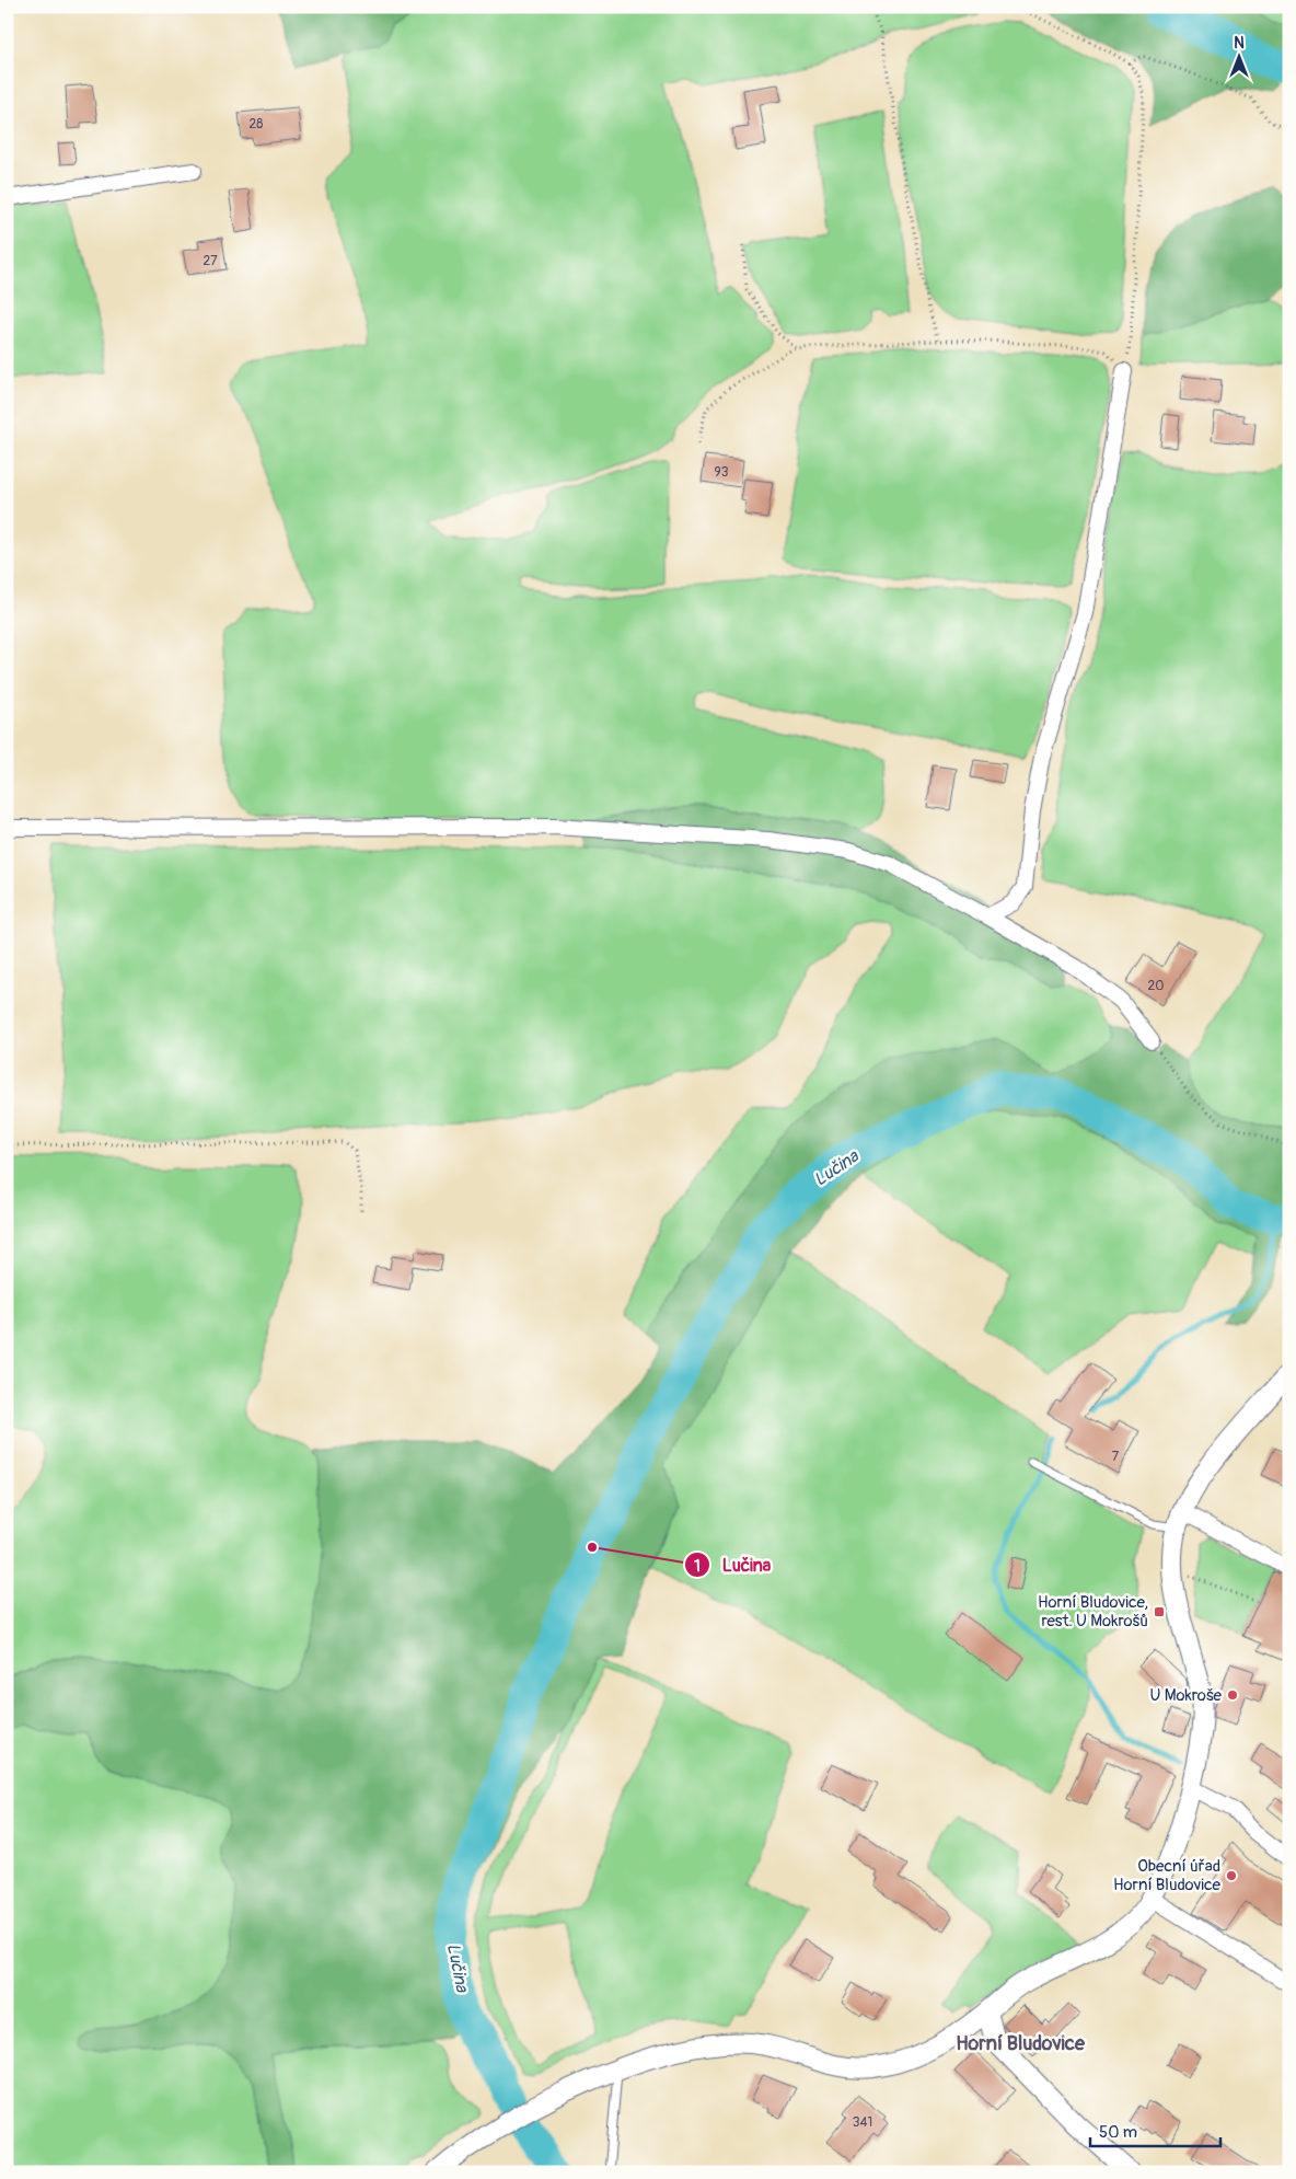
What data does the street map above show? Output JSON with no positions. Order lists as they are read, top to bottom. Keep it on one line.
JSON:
{"districts":["Horní Bludovice"],"water":["Lučina"],"places":{"other":["Lučina","U Mokroše","Obecní úřad Horní Bludovice"],"transit":["Horní Bludovice, rest. U Mokrošů"]},"house_numbers":["28","27","93","20","7","341"],"scale_bar":"50 m","north":"top"}
